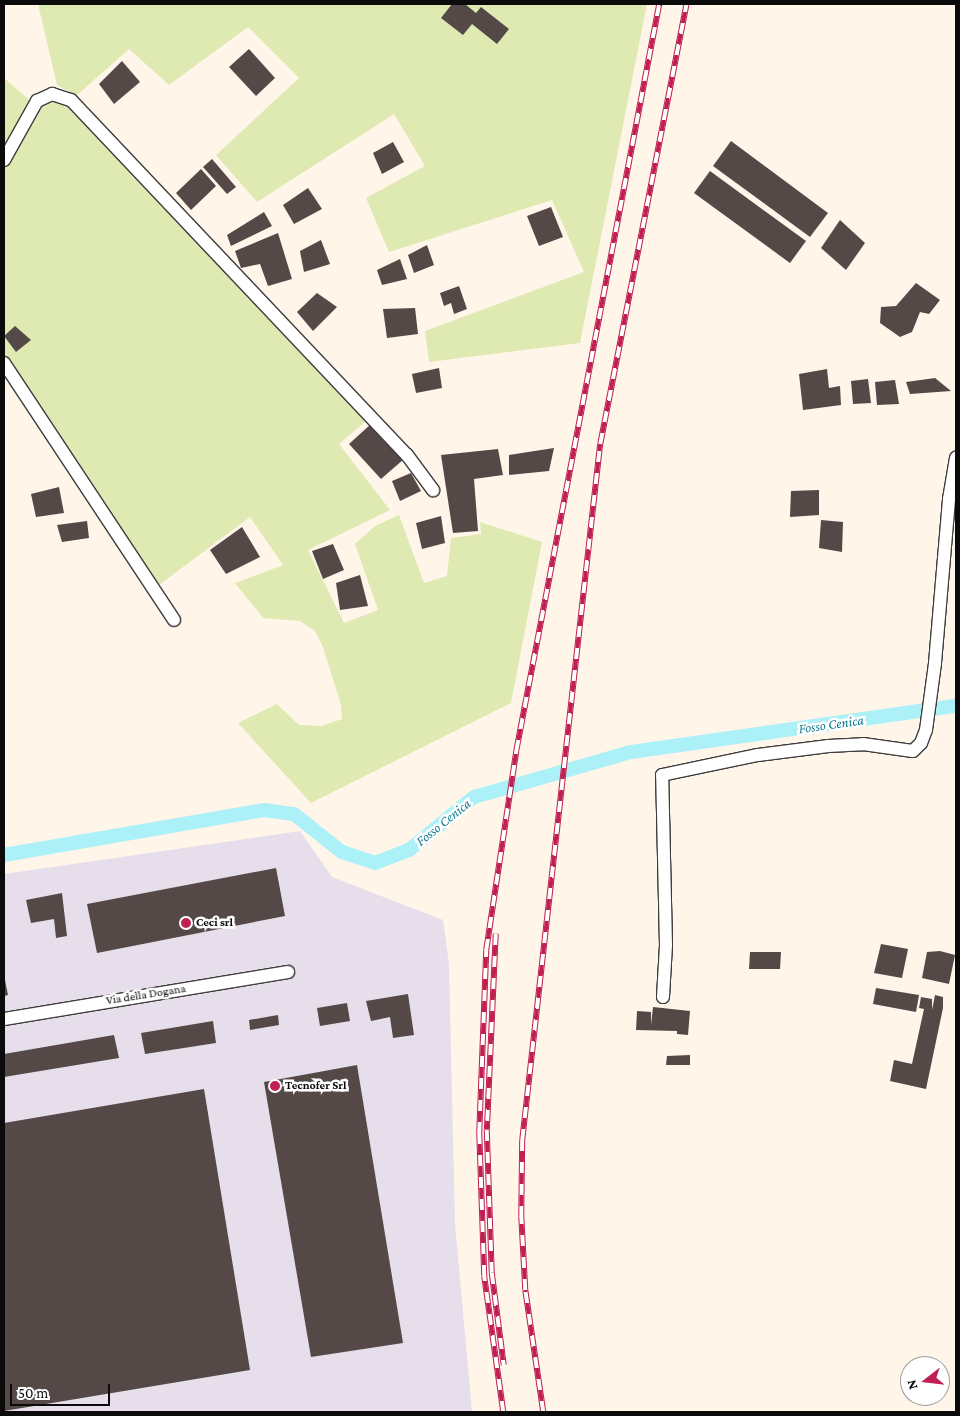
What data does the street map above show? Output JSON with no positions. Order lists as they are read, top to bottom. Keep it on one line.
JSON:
{"streets":{"street":["Via della Dogana"]},"water":["Fosso Cenica"],"places":["Ceci srl","Tecnofer Srl"],"scale_bar":"50 m","north":"left"}
